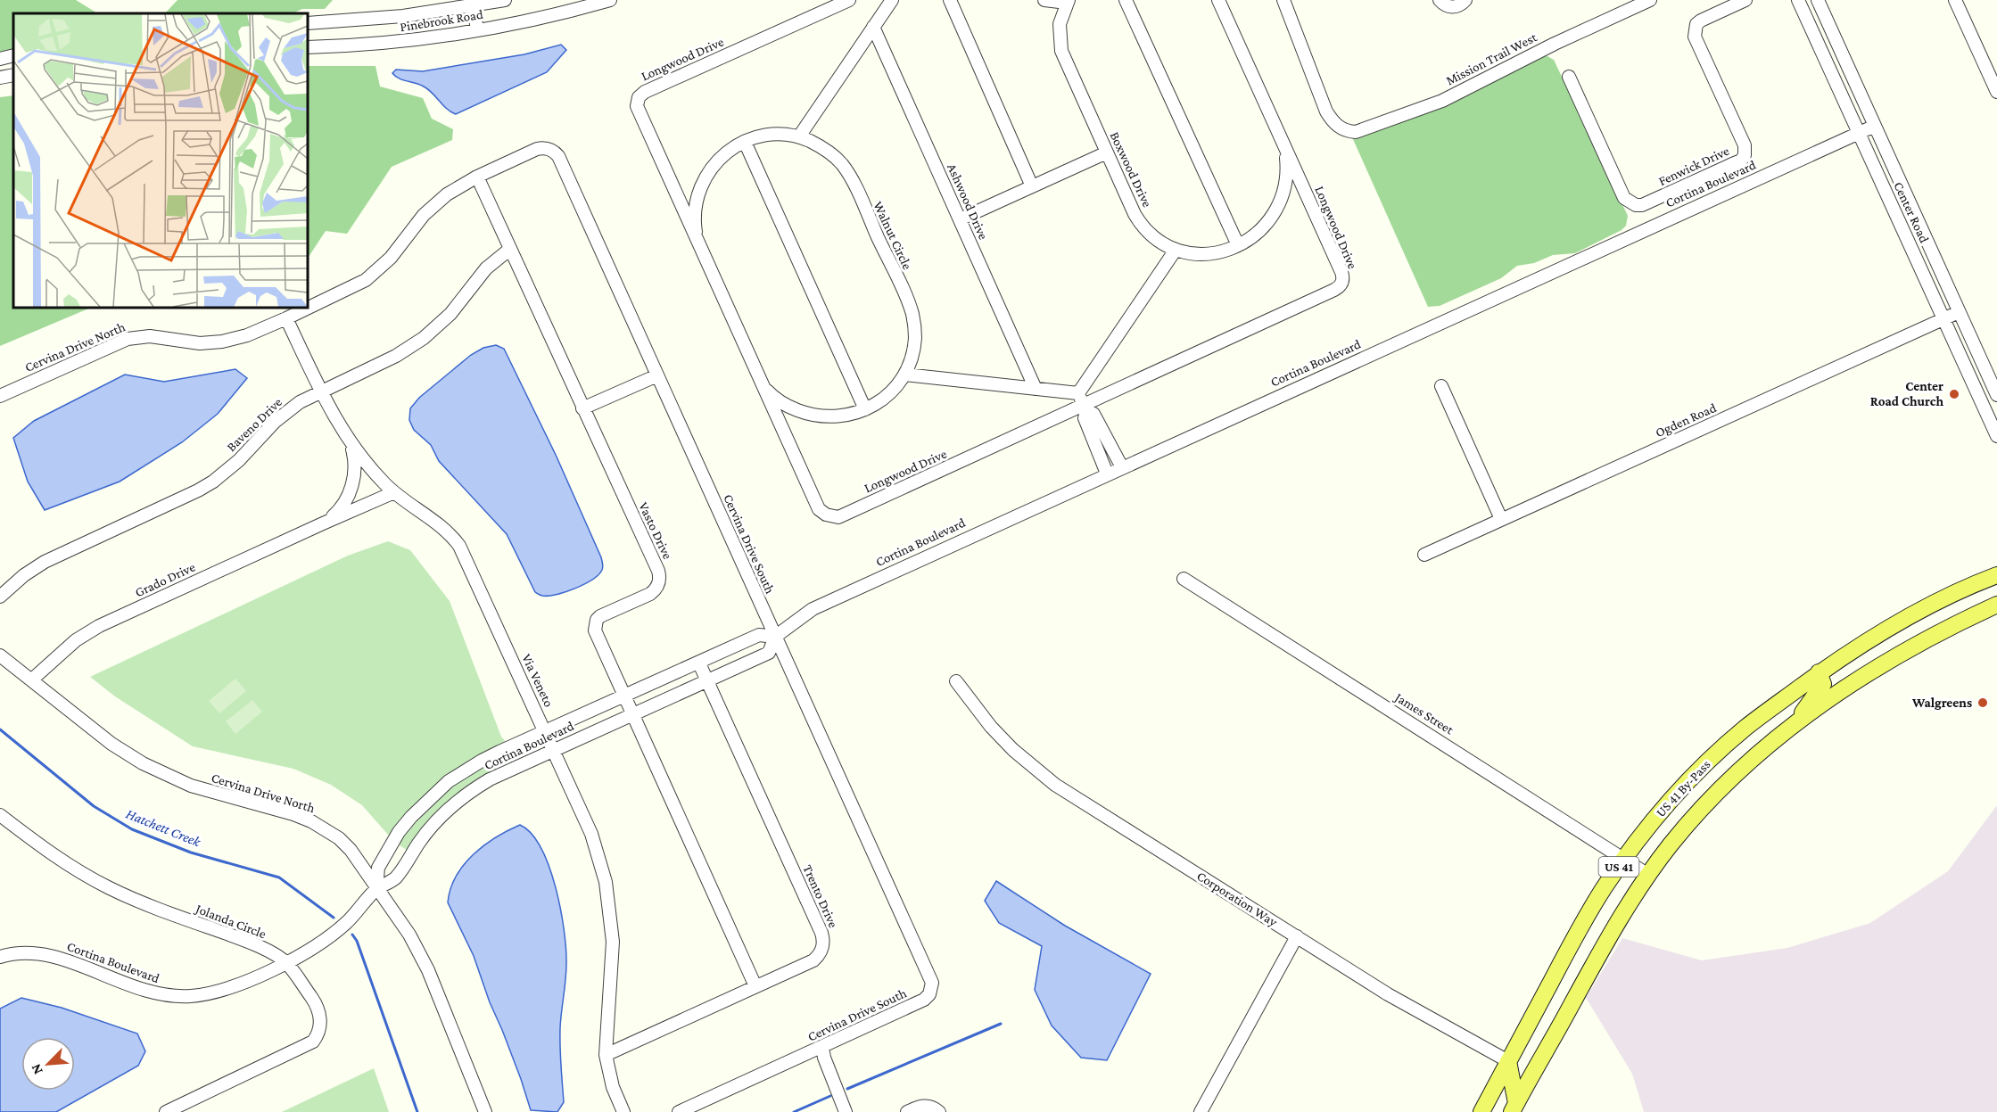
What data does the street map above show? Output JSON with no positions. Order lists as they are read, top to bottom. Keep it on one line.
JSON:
{"streets":{"main road":["US 41 By-Pass","US 41"],"street":["Pinebrook Road","Longwood Drive","Mission Trail West","Fenwick Drive","Boxwood Drive","Cortina Boulevard","Ashwood Drive","Center Road","Walnut Circle","Cervina Drive North","Ogden Road","Baveno Drive","Vasto Drive","Cervina Drive South","Grado Drive","Via Veneto","James Street","Trento Drive","Corporation Way","Jolanda Circle"]},"crossings":[["Longwood Drive","Boxwood Drive"],["Longwood Drive","Walnut Circle"],["Cortina Boulevard","Center Road"],["Cortina Boulevard","Cervina Drive North"],["Cortina Boulevard","Vasto Drive"],["Cortina Boulevard","Cervina Drive South"],["Cortina Boulevard","Via Veneto"],["Cortina Boulevard","Trento Drive"],["Cortina Boulevard","Jolanda Circle"],["Center Road","Ogden Road"],["Cervina Drive North","Cervina Drive South"],["Cervina Drive North","Grado Drive"],["Cervina Drive North","Via Veneto"],["Baveno Drive","Vasto Drive"],["Baveno Drive","Via Veneto"],["Vasto Drive","Cervina Drive South"],["Vasto Drive","Trento Drive"],["Cervina Drive South","Via Veneto"],["Grado Drive","Via Veneto"],["Via Veneto","Trento Drive"],["James Street","US 41 By-Pass"],["US 41 By-Pass","Corporation Way"]],"water":["Hatchett Creek"],"places":["Center Road Church","Walgreens"],"north":"bottom left"}
